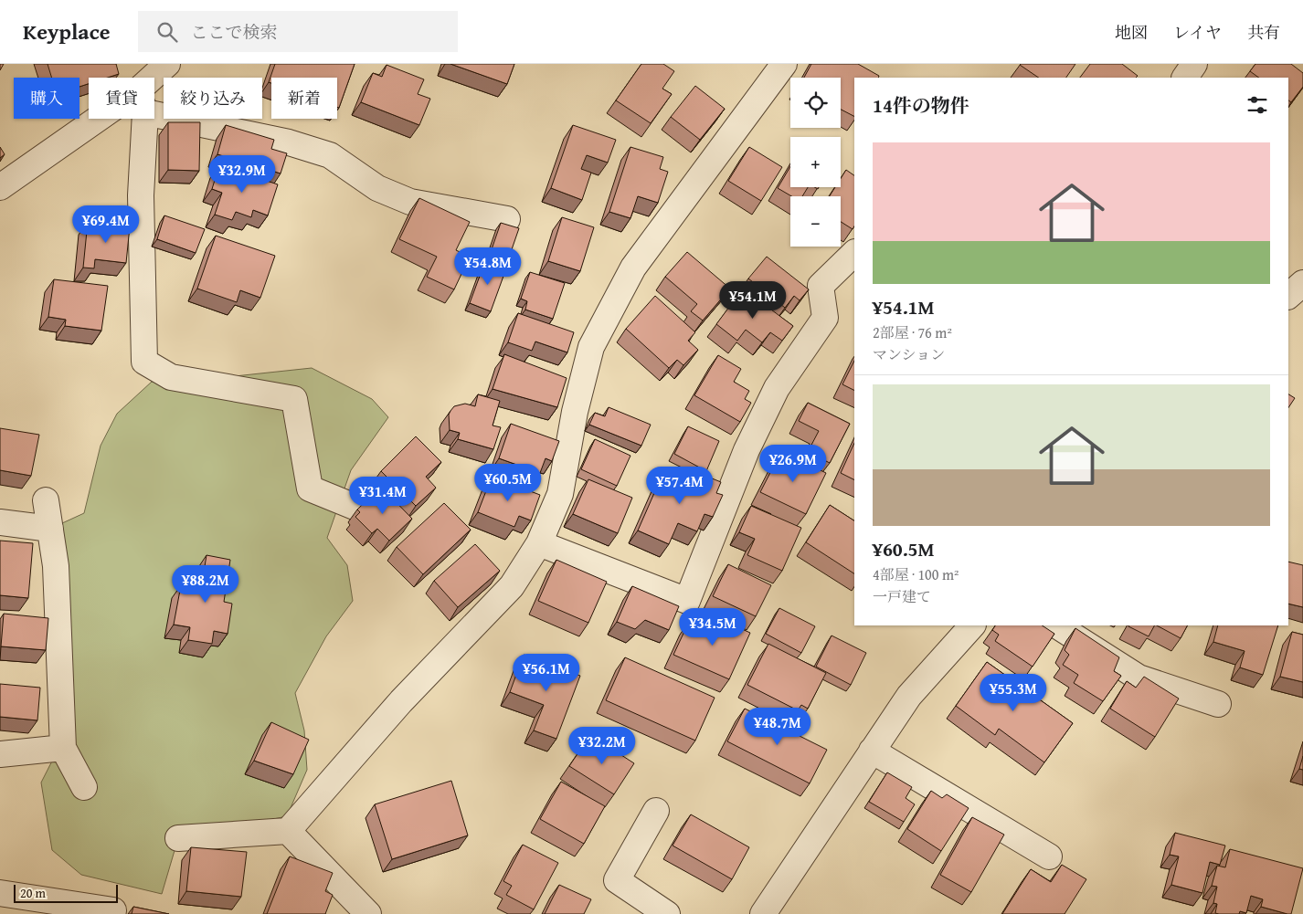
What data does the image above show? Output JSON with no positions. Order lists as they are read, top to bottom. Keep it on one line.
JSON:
{"scale_bar":"20 m","page":{"header":"Keyplace","search":"ここで検索","nav":["地図","レイヤ","共有"],"map_buttons":["+","−"],"chip":["購入","賃貸","絞り込み","新着"],"heading":"14件の物件","list":[{"name":"¥54.1M","note":"2部屋 · 76 m² · マンション"},{"name":"¥60.5M","note":"4部屋 · 100 m² · 一戸建て"}],"price":["¥32.9M","¥69.4M","¥54.8M","¥54.1M","¥26.9M","¥60.5M","¥57.4M","¥31.4M","¥88.2M","¥34.5M","¥56.1M","¥55.3M","¥48.7M","¥32.2M"],"scale":"20 m"}}
